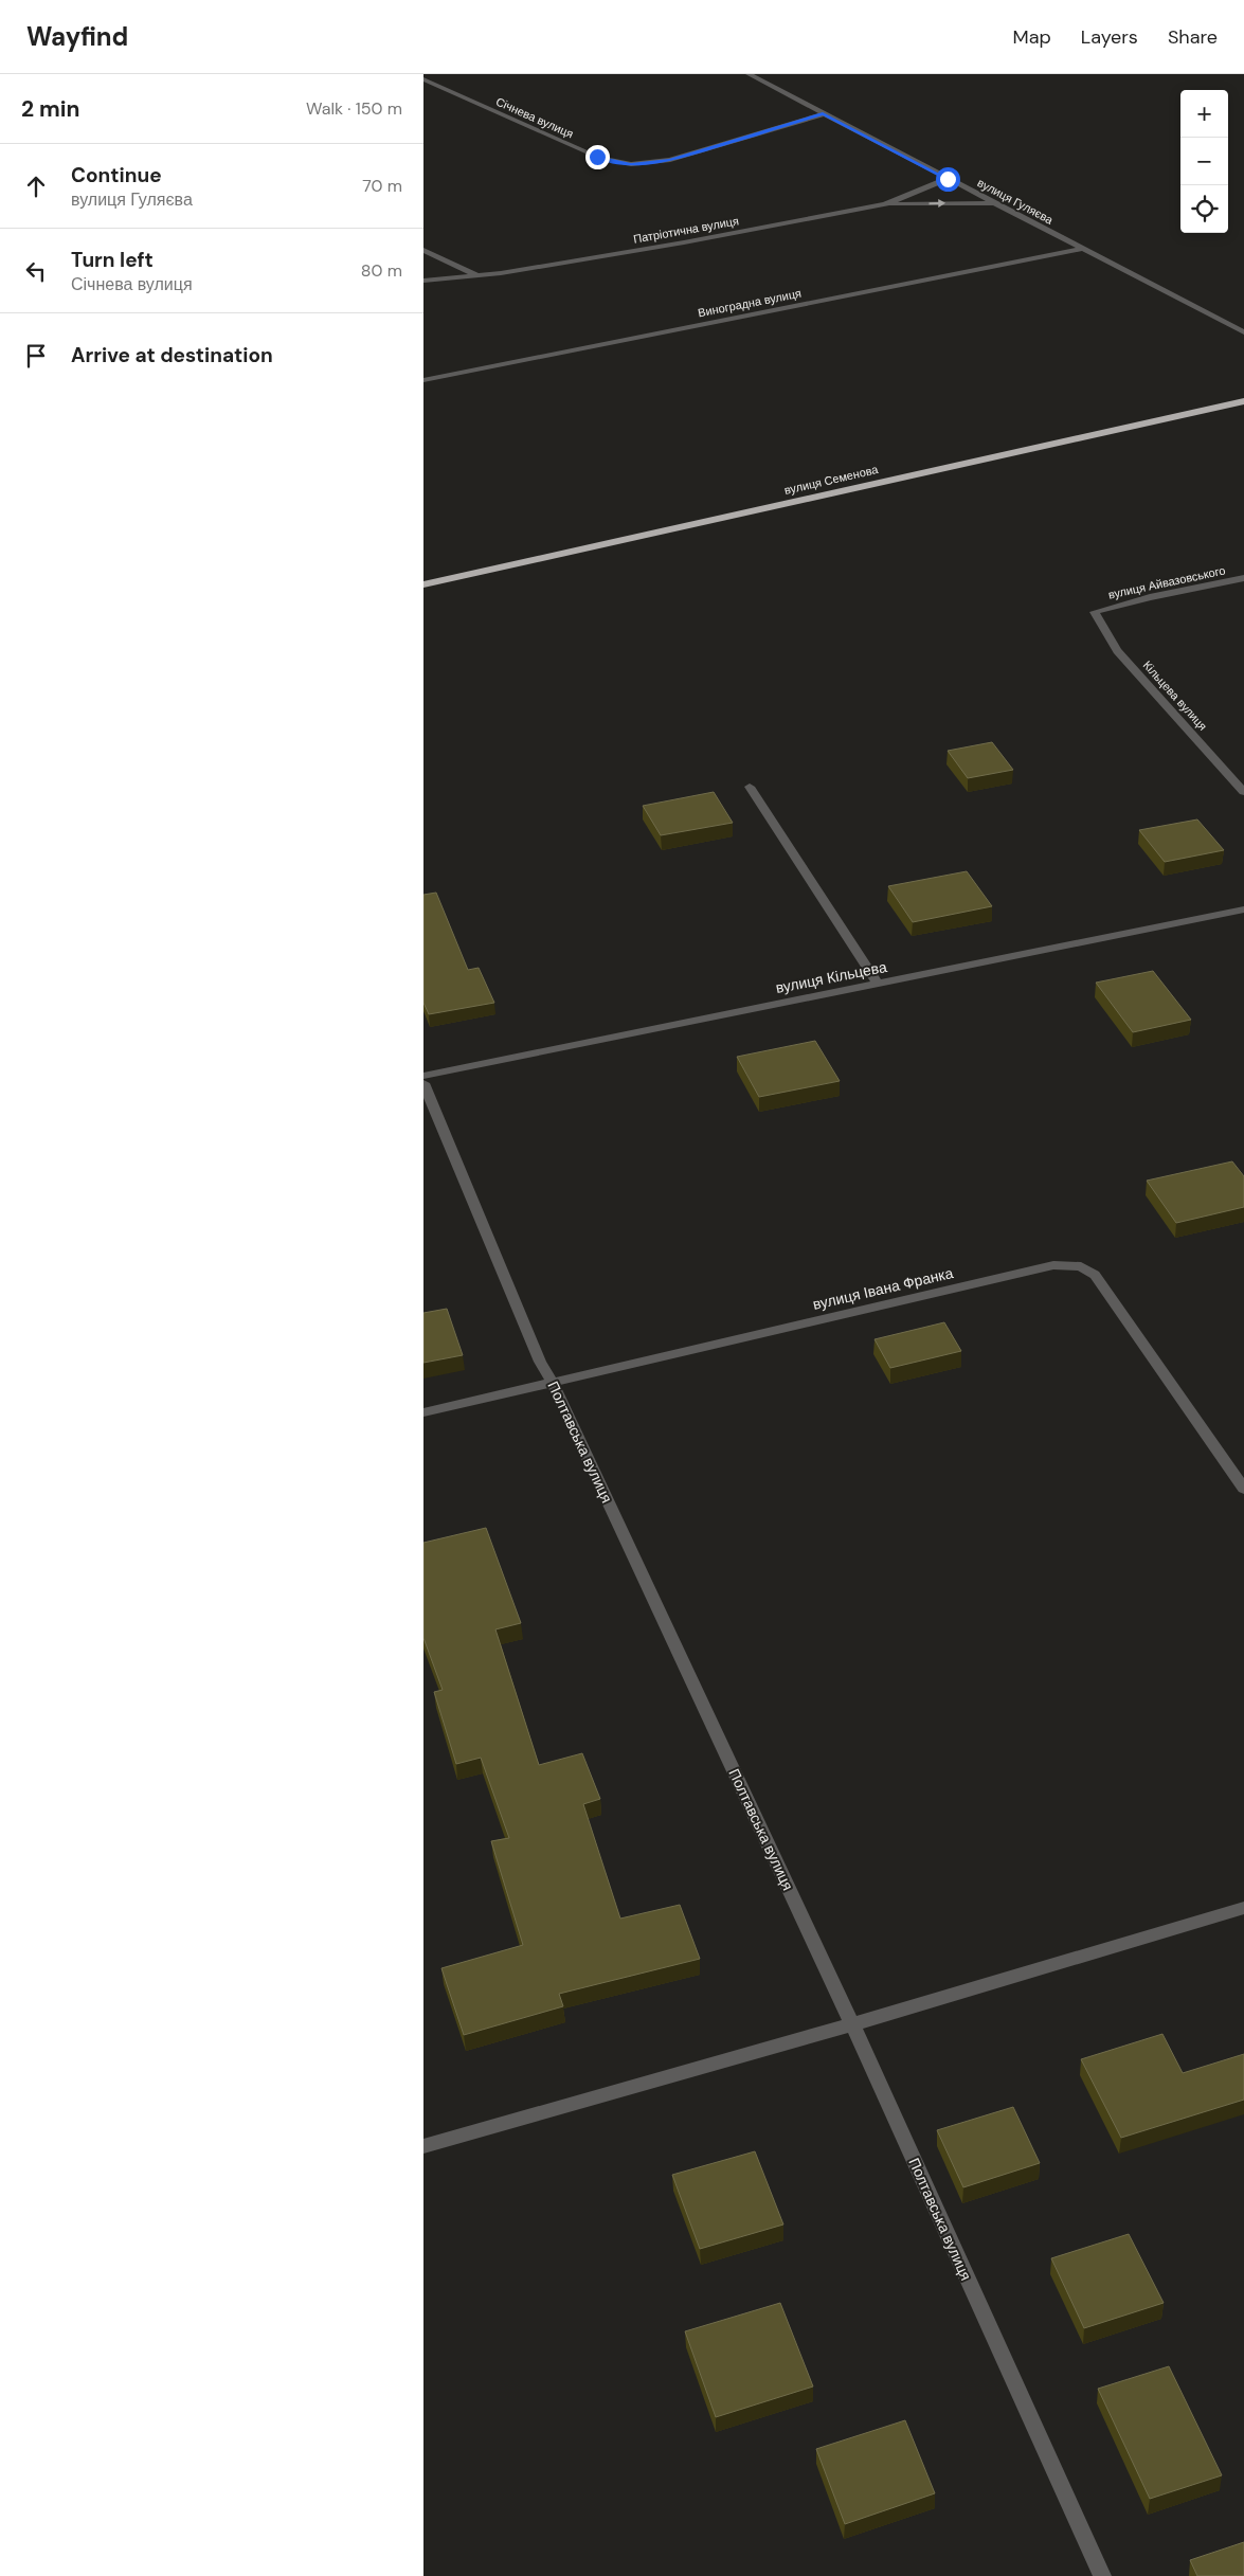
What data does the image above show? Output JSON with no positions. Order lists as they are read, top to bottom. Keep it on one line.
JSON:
{"streets":{"highway":["вулиця Семенова"],"street":["Січнева вулиця","вулиця Гуляєва","Патріотична вулиця","Виноградна вулиця","вулиця Айвазовського","Кільцева вулиця","вулиця Кільцева","вулиця Івана Франка","Полтавська вулиця"]},"crossings":[["Січнева вулиця","вулиця Гуляєва"],["вулиця Гуляєва","Патріотична вулиця"],["вулиця Гуляєва","Виноградна вулиця"],["вулиця Айвазовського","Кільцева вулиця"],["вулиця Івана Франка","Полтавська вулиця"]],"page":{"header":"Wayfind","nav":["Map","Layers","Share"],"heading":["2 min","Walk · 150 m"],"map_buttons":["+","−"],"list":[["Continue","вулиця Гуляєва","70 m"],["Turn left","Січнева вулиця","80 m"],"Arrive at destination"]}}
